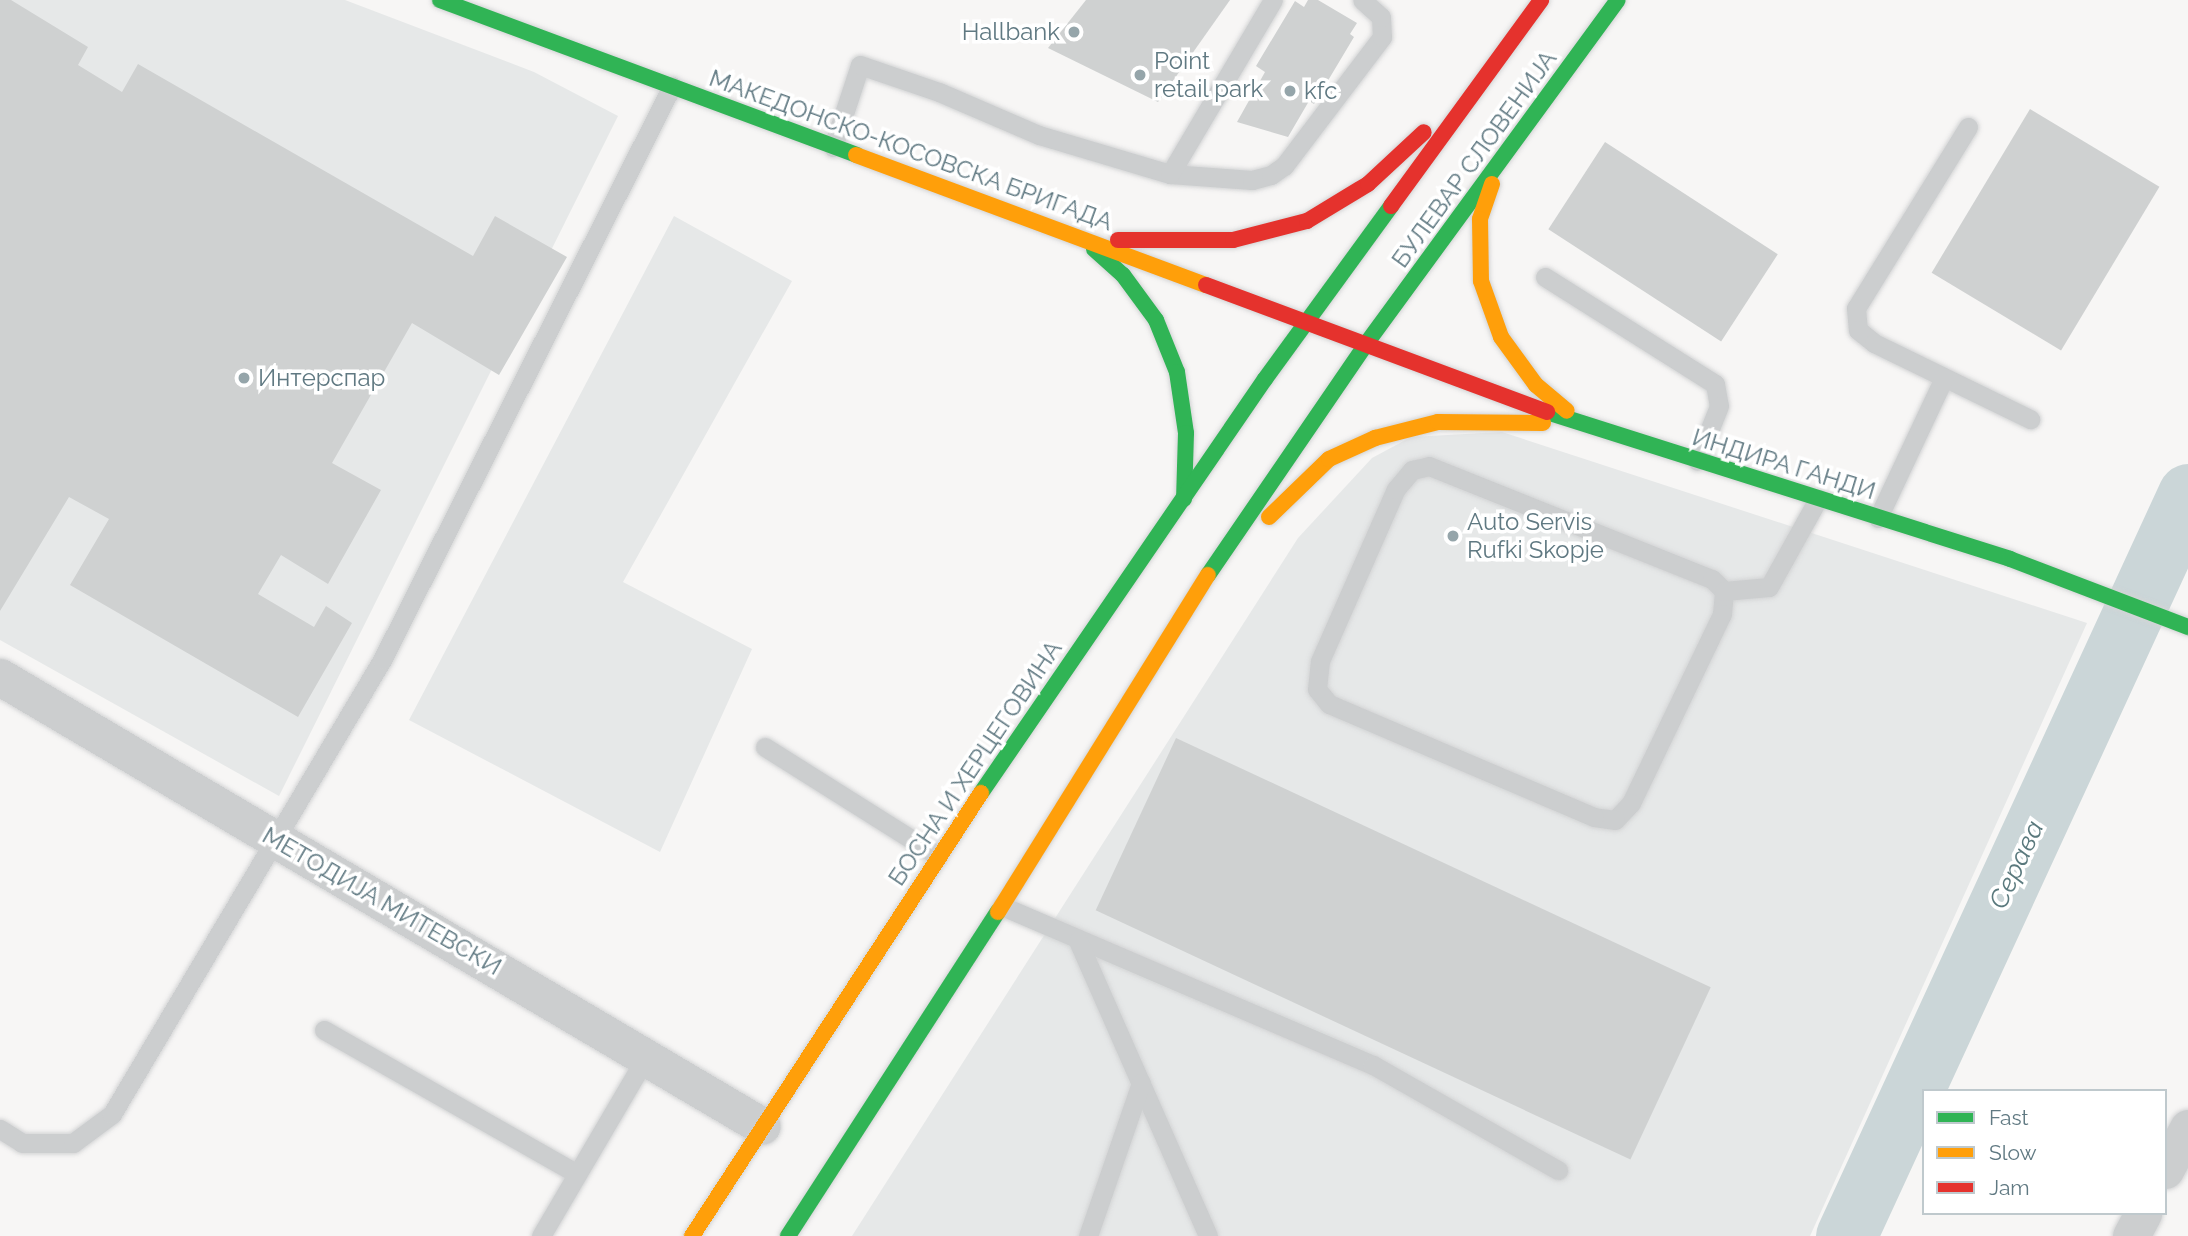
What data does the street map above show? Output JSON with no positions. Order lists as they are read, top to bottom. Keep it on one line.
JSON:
{"streets":{"street":["МАКЕДОНСКО-КОСОВСКА БРИГАДА","БУЛЕВАР СЛОВЕНИЈА","ИНДИРА ГАНДИ","БОСНА И ХЕРЦЕГОВИНА","МЕТОДИЈА МИТЕВСКИ"]},"crossings":[["МАКЕДОНСКО-КОСОВСКА БРИГАДА","БУЛЕВАР СЛОВЕНИЈА"],["МАКЕДОНСКО-КОСОВСКА БРИГАДА","ИНДИРА ГАНДИ"],["МАКЕДОНСКО-КОСОВСКА БРИГАДА","БОСНА И ХЕРЦЕГОВИНА"],["БУЛЕВАР СЛОВЕНИЈА","ИНДИРА ГАНДИ"],["БУЛЕВАР СЛОВЕНИЈА","БОСНА И ХЕРЦЕГОВИНА"],["БОСНА И ХЕРЦЕГОВИНА","МЕТОДИЈА МИТЕВСКИ"]],"water":["Серава"],"places":["Hallbank","Point retail park","kfc","Интерспар","Auto Servis Rufki Skopje"],"legend":["Fast","Slow","Jam"]}
